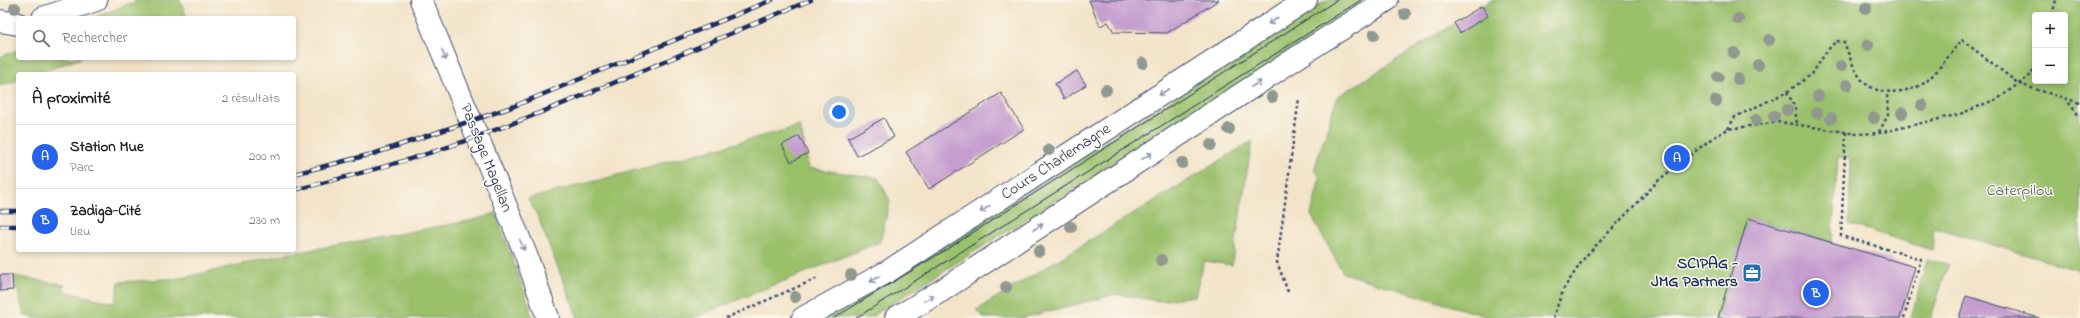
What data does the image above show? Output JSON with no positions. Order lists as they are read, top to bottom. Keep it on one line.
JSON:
{"streets":{"street":["Passage Magellan","Cours Charlemagne"]},"one_way":["Passage Magellan"],"parks":["Caterpilou"],"places":{"office":["SCIPAG - JMG Partners"]},"page":{"map_buttons":["+","−"],"search":"Rechercher","heading":["À proximité","2 résultats"],"list":[{"mark":"A","name":"Station Mue","note":"Parc","value":"200 m"},{"mark":"B","name":"Zadiga-Cité","note":"Lieu","value":"230 m"}],"pins":["A","B"]}}
